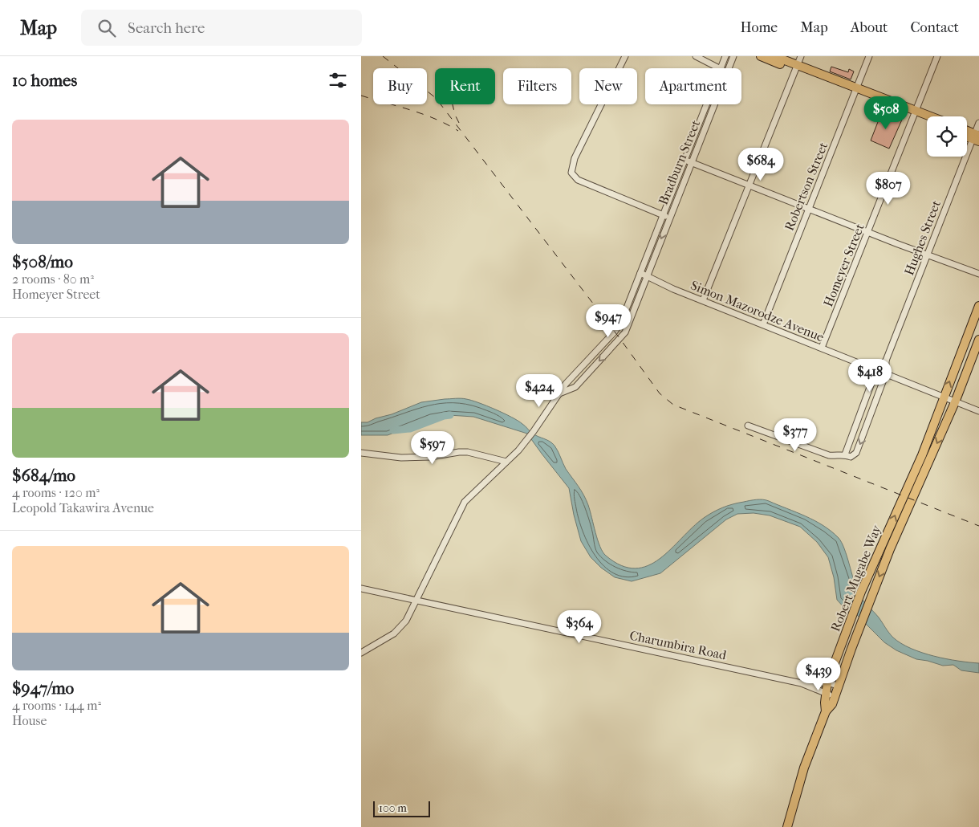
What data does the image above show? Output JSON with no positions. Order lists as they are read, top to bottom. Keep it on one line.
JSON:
{"streets":{"highway":["Robert Mugabe Way"],"street":["Bradburn Street","Robertson Street","Hughes Street","Homeyer Street","Simon Mazorodze Avenue","Charumbira Road"]},"crossings":[["Bradburn Street","Simon Mazorodze Avenue"],["Bradburn Street","Charumbira Road"],["Robertson Street","Simon Mazorodze Avenue"],["Homeyer Street","Simon Mazorodze Avenue"],["Simon Mazorodze Avenue","Robert Mugabe Way"],["Robert Mugabe Way","Charumbira Road"]],"scale_bar":"100 m","page":{"header":"Map","search":"Search here","nav":["Home","Map","About","Contact"],"heading":"10 homes","chip":["Buy","Rent","Filters","New","Apartment"],"price":["$508","$684","$807","$947","$418","$424","$377","$597","$364","$439"],"list":[{"name":"$508/mo","note":"2 rooms · 80 m² · Homeyer Street"},{"name":"$684/mo","note":"4 rooms · 120 m² · Leopold Takawira Avenue"},{"name":"$947/mo","note":"4 rooms · 144 m² · House"}],"scale":"100 m"}}
